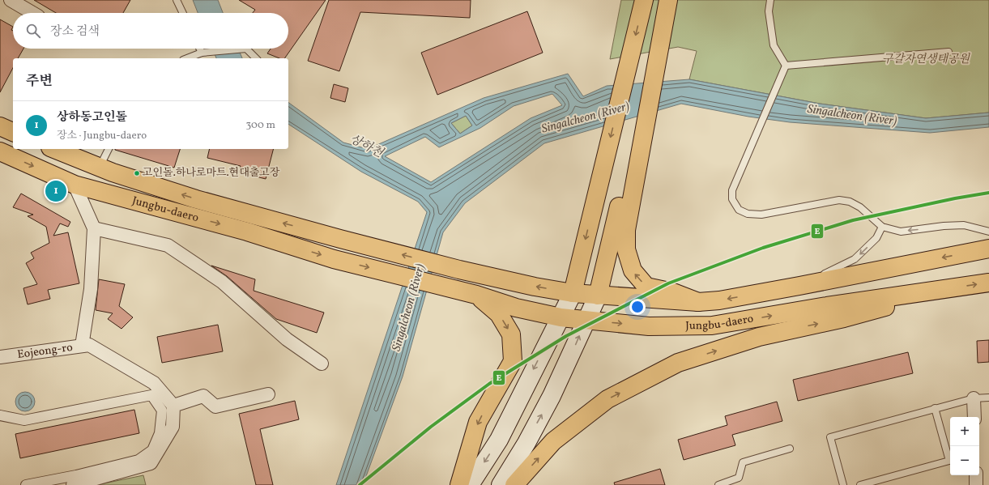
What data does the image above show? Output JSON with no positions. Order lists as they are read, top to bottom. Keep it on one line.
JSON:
{"streets":{"main road":["Jungbu-daero"],"street":["Eojeong-ro"]},"water":["Singalcheon (River)","상하천"],"parks":["구갈자연생태공원"],"places":["고인돌.하나로마트.현대출고장"],"lines":["transit line E"],"page":{"search":"장소 검색","heading":"주변","list":[{"mark":"1","name":"상하동고인돌","note":"장소 · Jungbu-daero","value":"300 m"}],"pins":"1","map_buttons":["+","−"]}}
